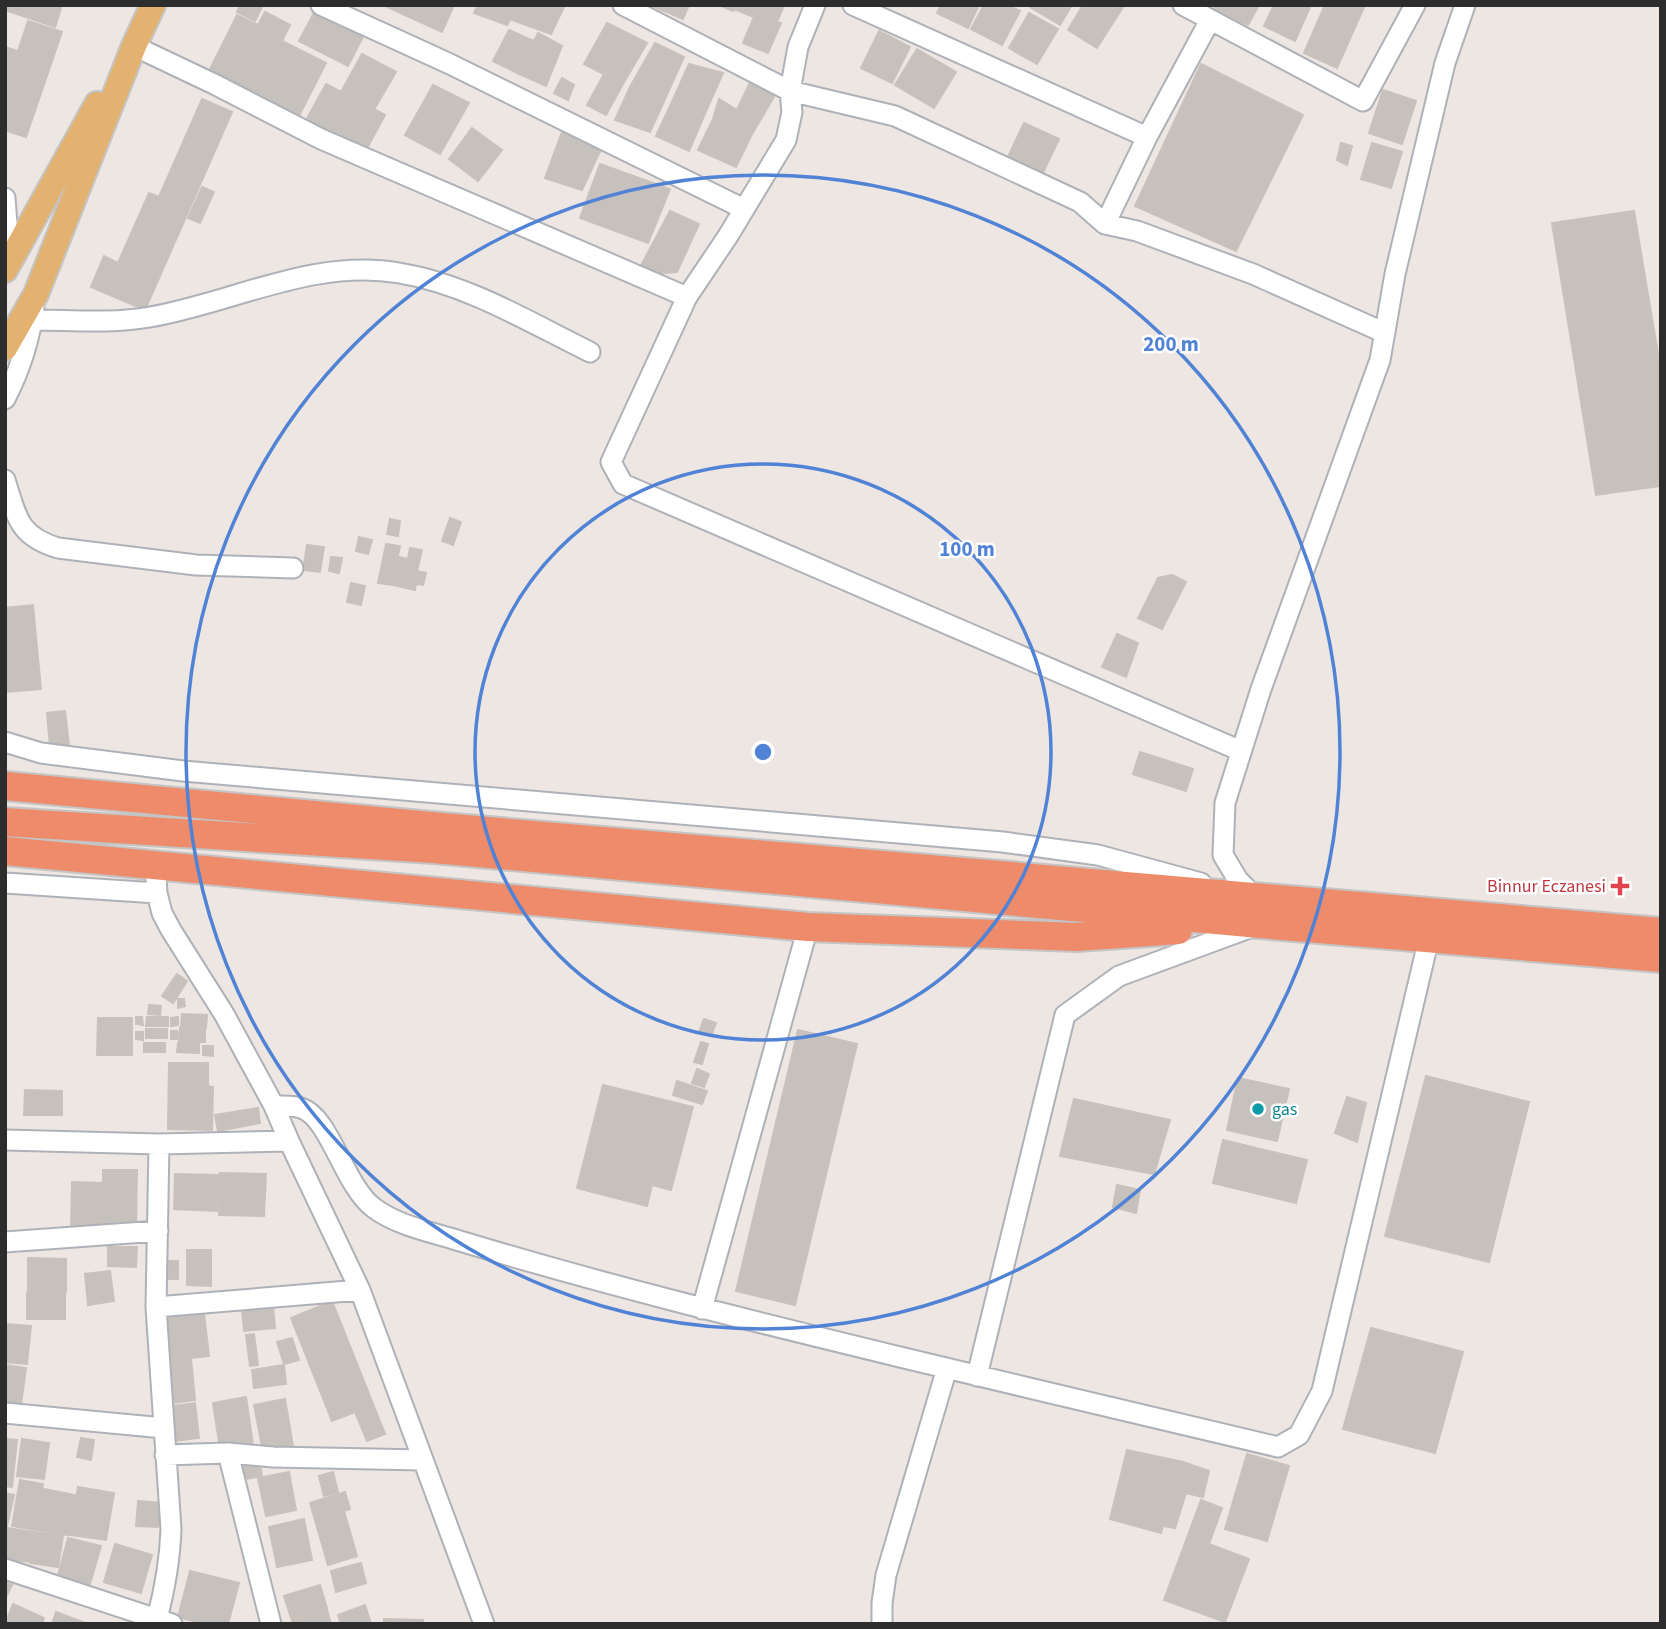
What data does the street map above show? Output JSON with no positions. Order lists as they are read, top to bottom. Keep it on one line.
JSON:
{"places":{"health":["Binnur Eczanesi"],"other":["gas"]},"rings":["200 m","100 m"]}
